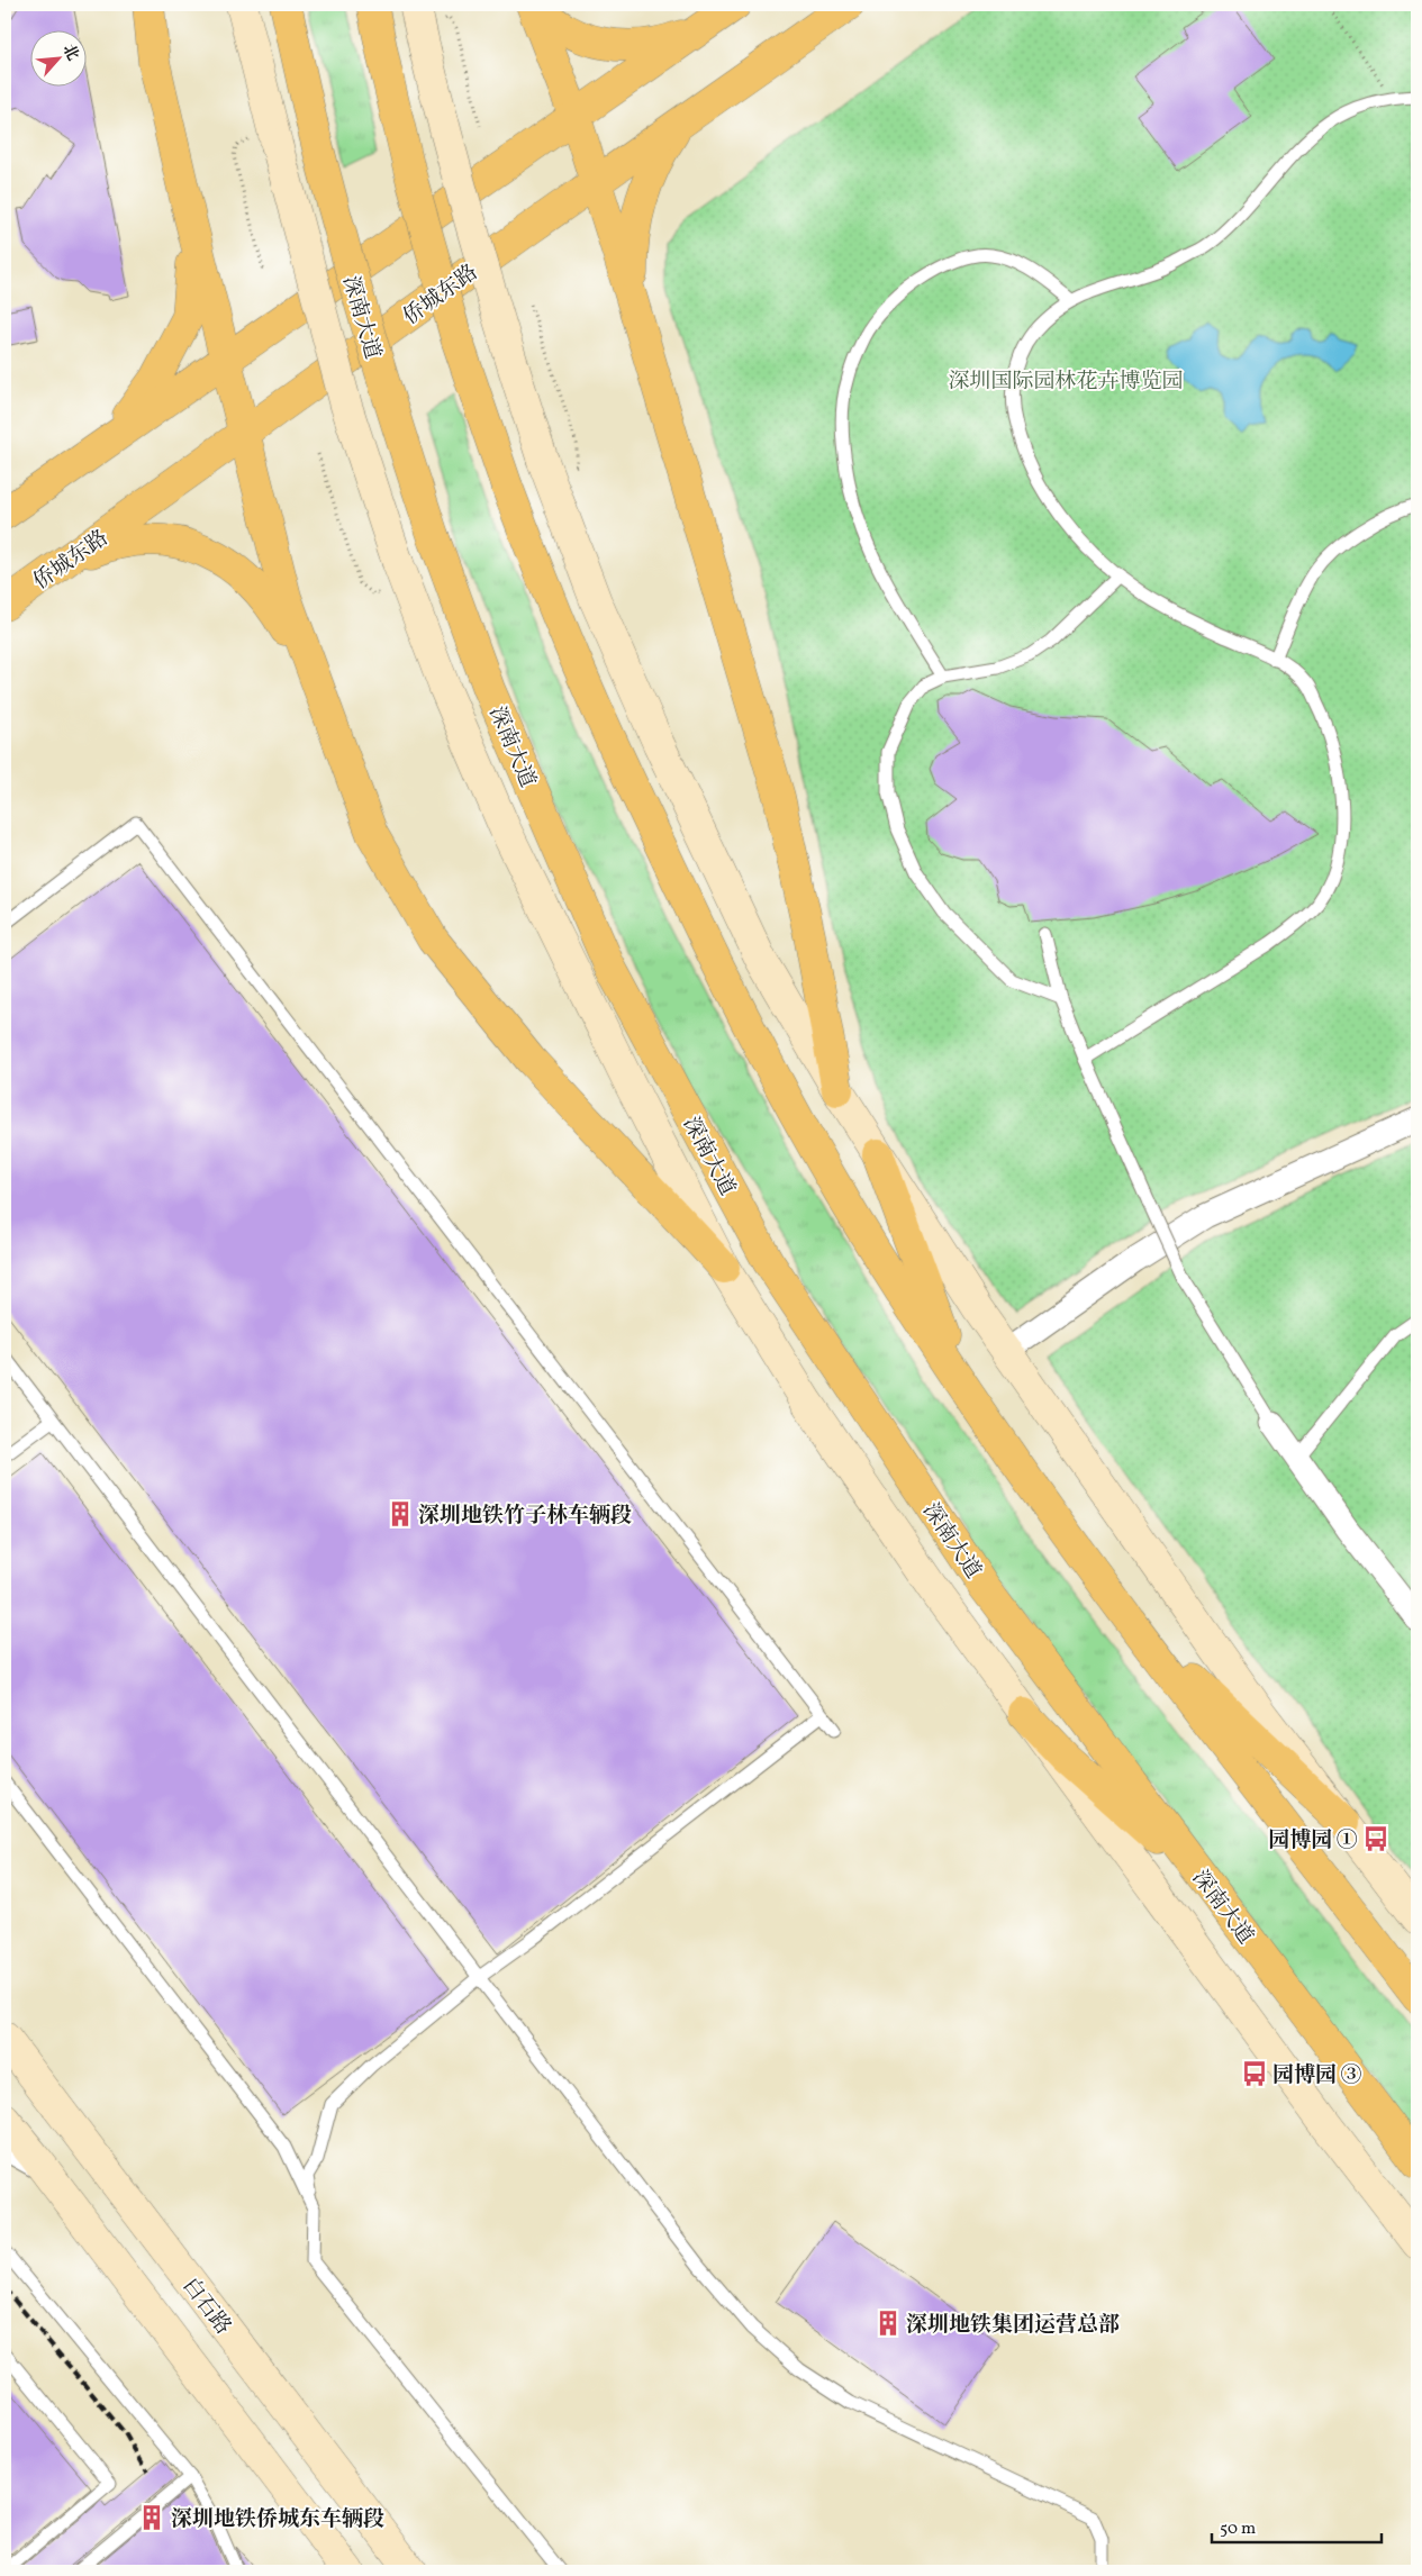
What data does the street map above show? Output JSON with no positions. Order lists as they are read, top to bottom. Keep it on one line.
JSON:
{"streets":{"main road":["侨城东路","深南大道","白石路"]},"parks":["深圳国际园林花卉博览园"],"places":{"building":["深圳地铁竹子林车辆段","深圳地铁集团运营总部","深圳地铁侨城东车辆段"],"bus stop":["园博园 ①","园博园 ③"]},"scale_bar":"50 m","north":"top right"}
